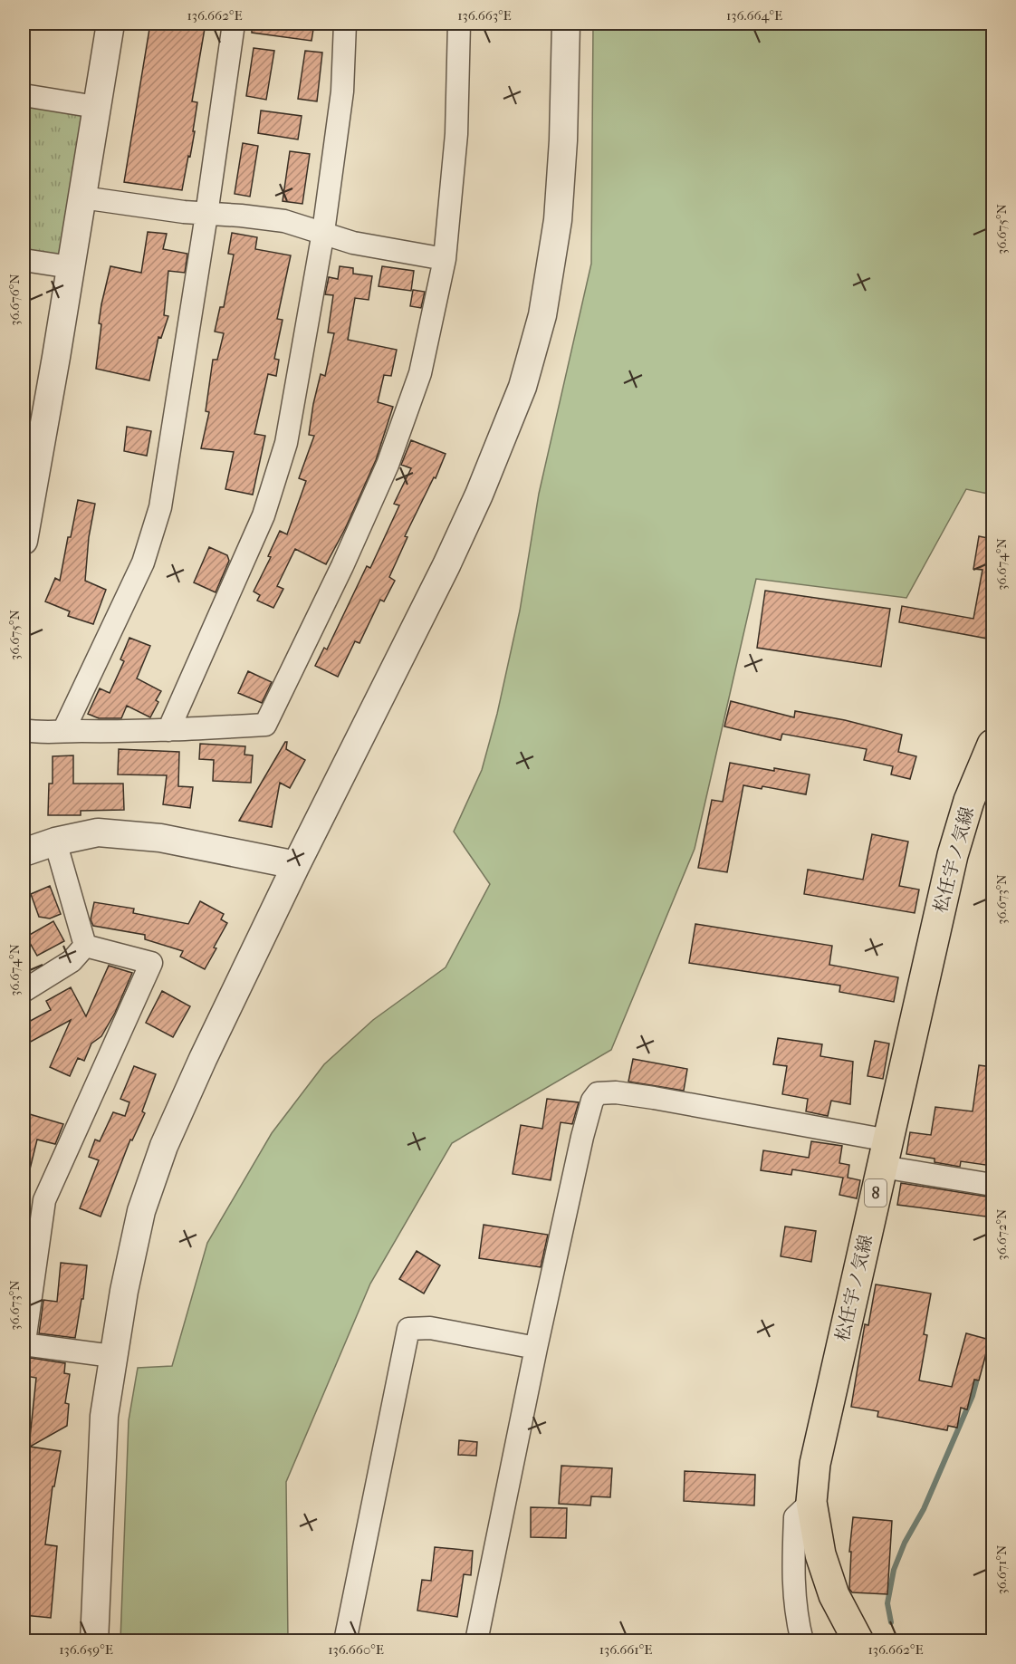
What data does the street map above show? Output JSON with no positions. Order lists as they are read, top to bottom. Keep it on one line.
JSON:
{"streets":{"main road":["松任宇ノ気線","8"]},"coordinates":["136.662°E","136.663°E","136.664°E","36.675°N","36.676°N","36.674°N","36.673°N","36.672°N","36.671°N","136.659°E","136.660°E","136.661°E"]}
